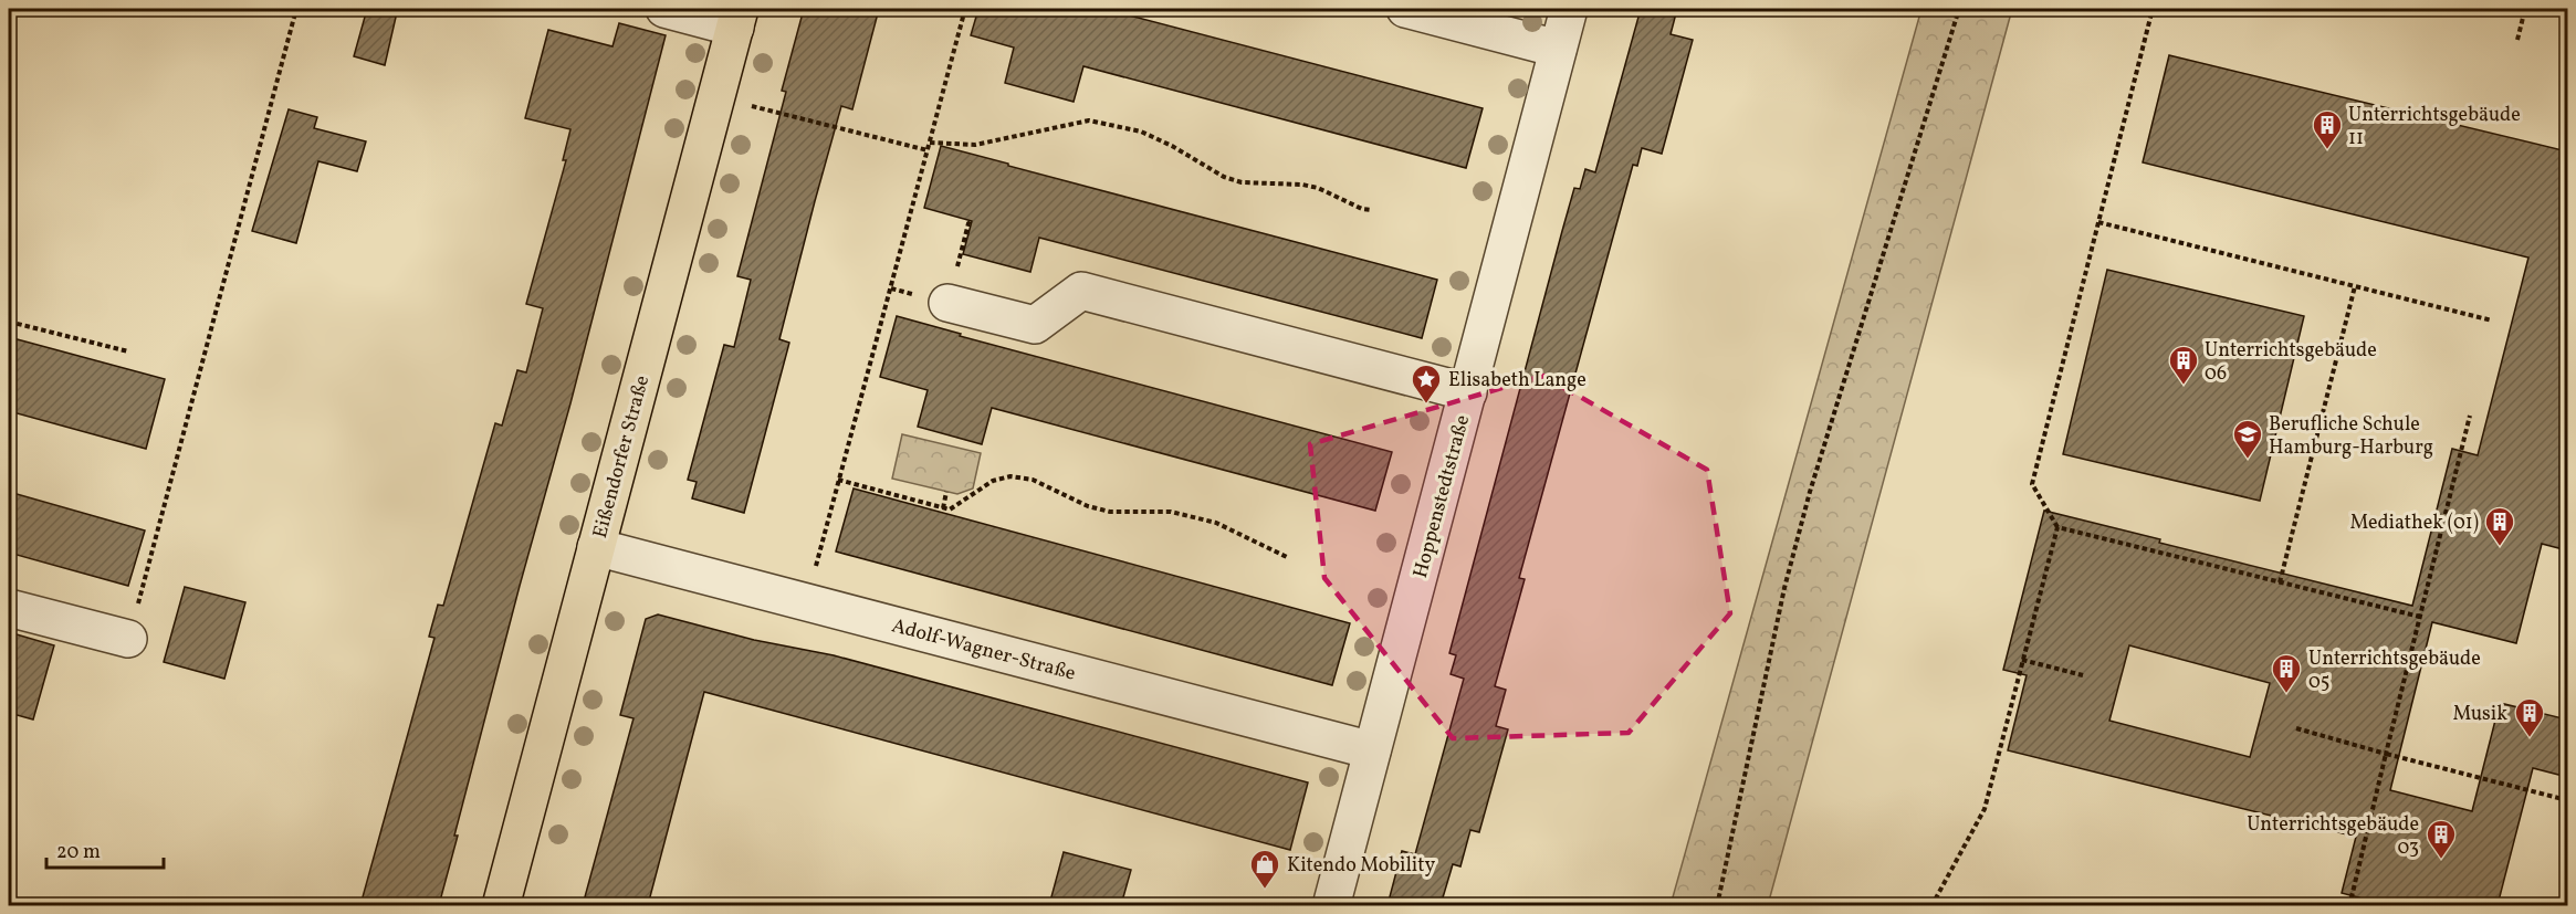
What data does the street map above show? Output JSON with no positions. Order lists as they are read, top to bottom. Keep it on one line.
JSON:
{"streets":{"main road":["Eißendorfer Straße"],"street":["Hoppenstedtstraße","Adolf-Wagner-Straße"]},"crossings":[["Eißendorfer Straße","Adolf-Wagner-Straße"],["Hoppenstedtstraße","Adolf-Wagner-Straße"]],"places":{"building":["Unterrichtsgebäude 11","Unterrichtsgebäude 06","Mediathek (01)","Unterrichtsgebäude 05","Musik","Unterrichtsgebäude 03"],"place":["Elisabeth Lange"],"school or university":["Berufliche Schule Hamburg-Harburg"],"shop":["Kitendo Mobility"]},"scale_bar":"20 m"}
